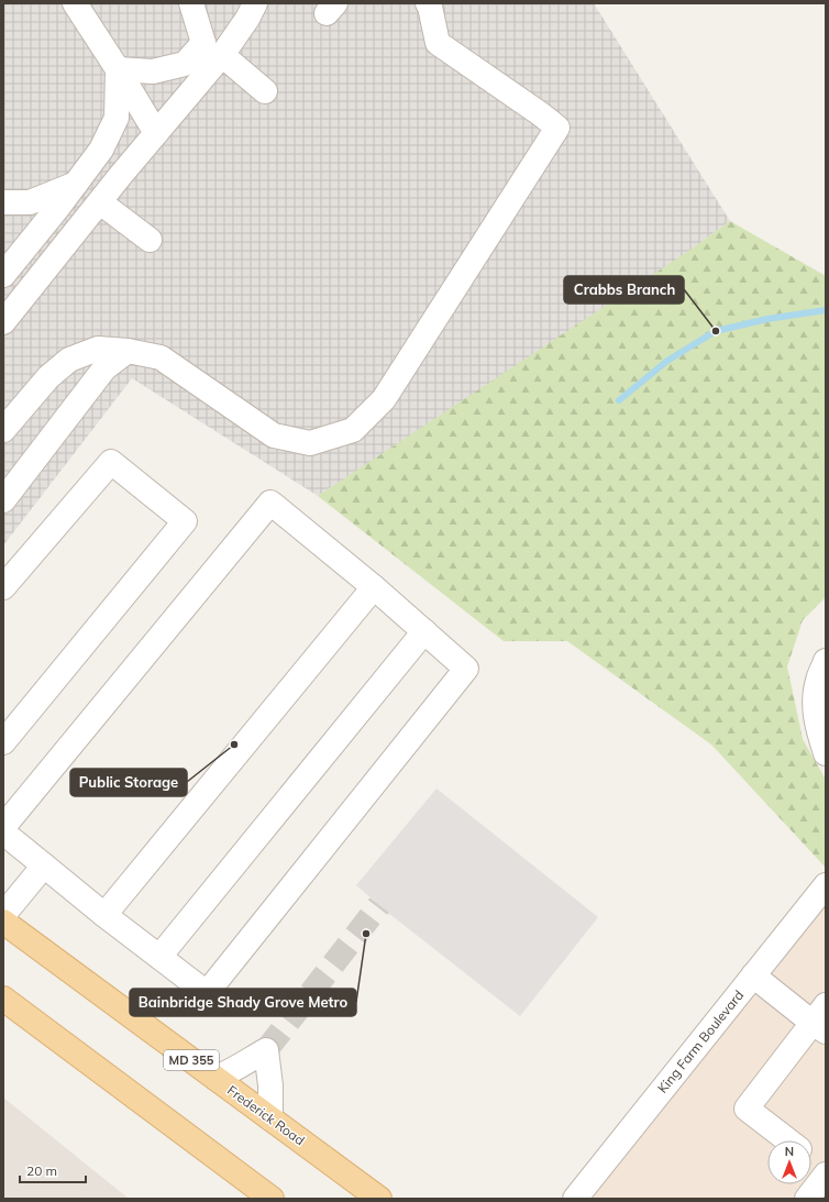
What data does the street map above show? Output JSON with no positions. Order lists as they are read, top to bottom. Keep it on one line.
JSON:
{"streets":{"main road":["MD 355","Frederick Road"],"street":["King Farm Boulevard"]},"places":["Crabbs Branch","Public Storage","Bainbridge Shady Grove Metro"],"scale_bar":"20 m","north":"top"}
